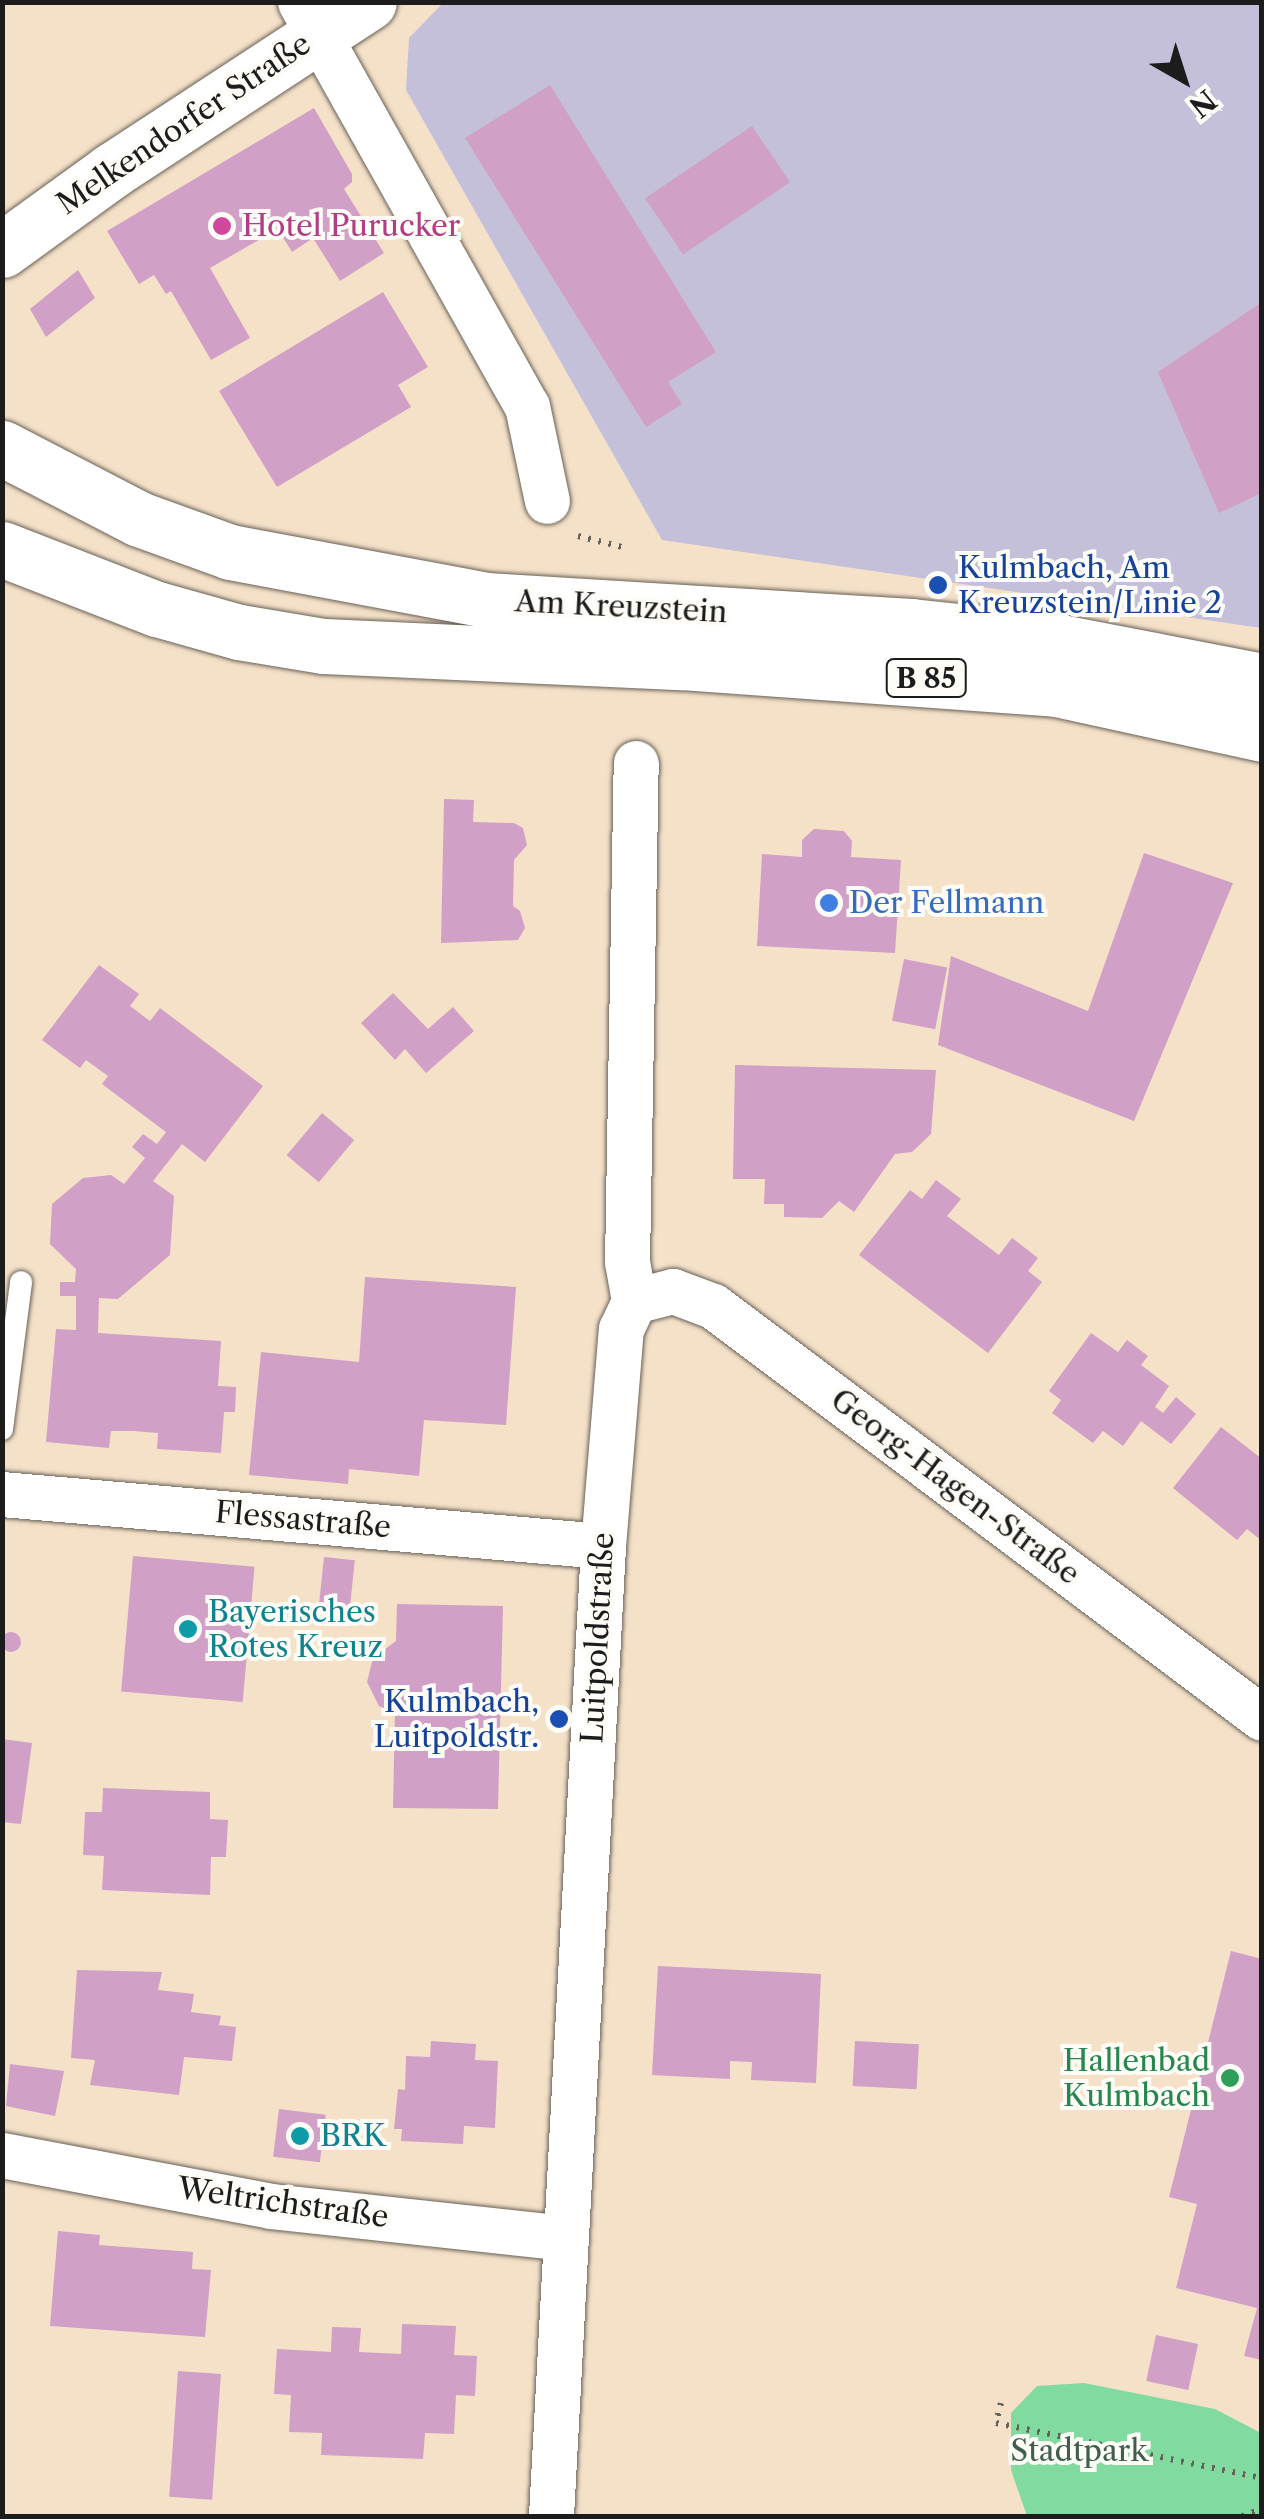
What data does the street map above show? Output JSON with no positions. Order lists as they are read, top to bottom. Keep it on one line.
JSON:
{"streets":{"main road":["Melkendorfer Straße","Am Kreuzstein","B 85"],"street":["Georg-Hagen-Straße","Flessastraße","Luitpoldstraße","Weltrichstraße"]},"crossings":[["Georg-Hagen-Straße","Luitpoldstraße"],["Flessastraße","Luitpoldstraße"],["Luitpoldstraße","Weltrichstraße"]],"parks":["Stadtpark"],"places":["Hotel Purucker","Kulmbach, Am Kreuzstein/Linie 2","Der Fellmann","Bayerisches Rotes Kreuz","Kulmbach, Luitpoldstr.","Hallenbad Kulmbach","BRK"],"north":"bottom right"}
